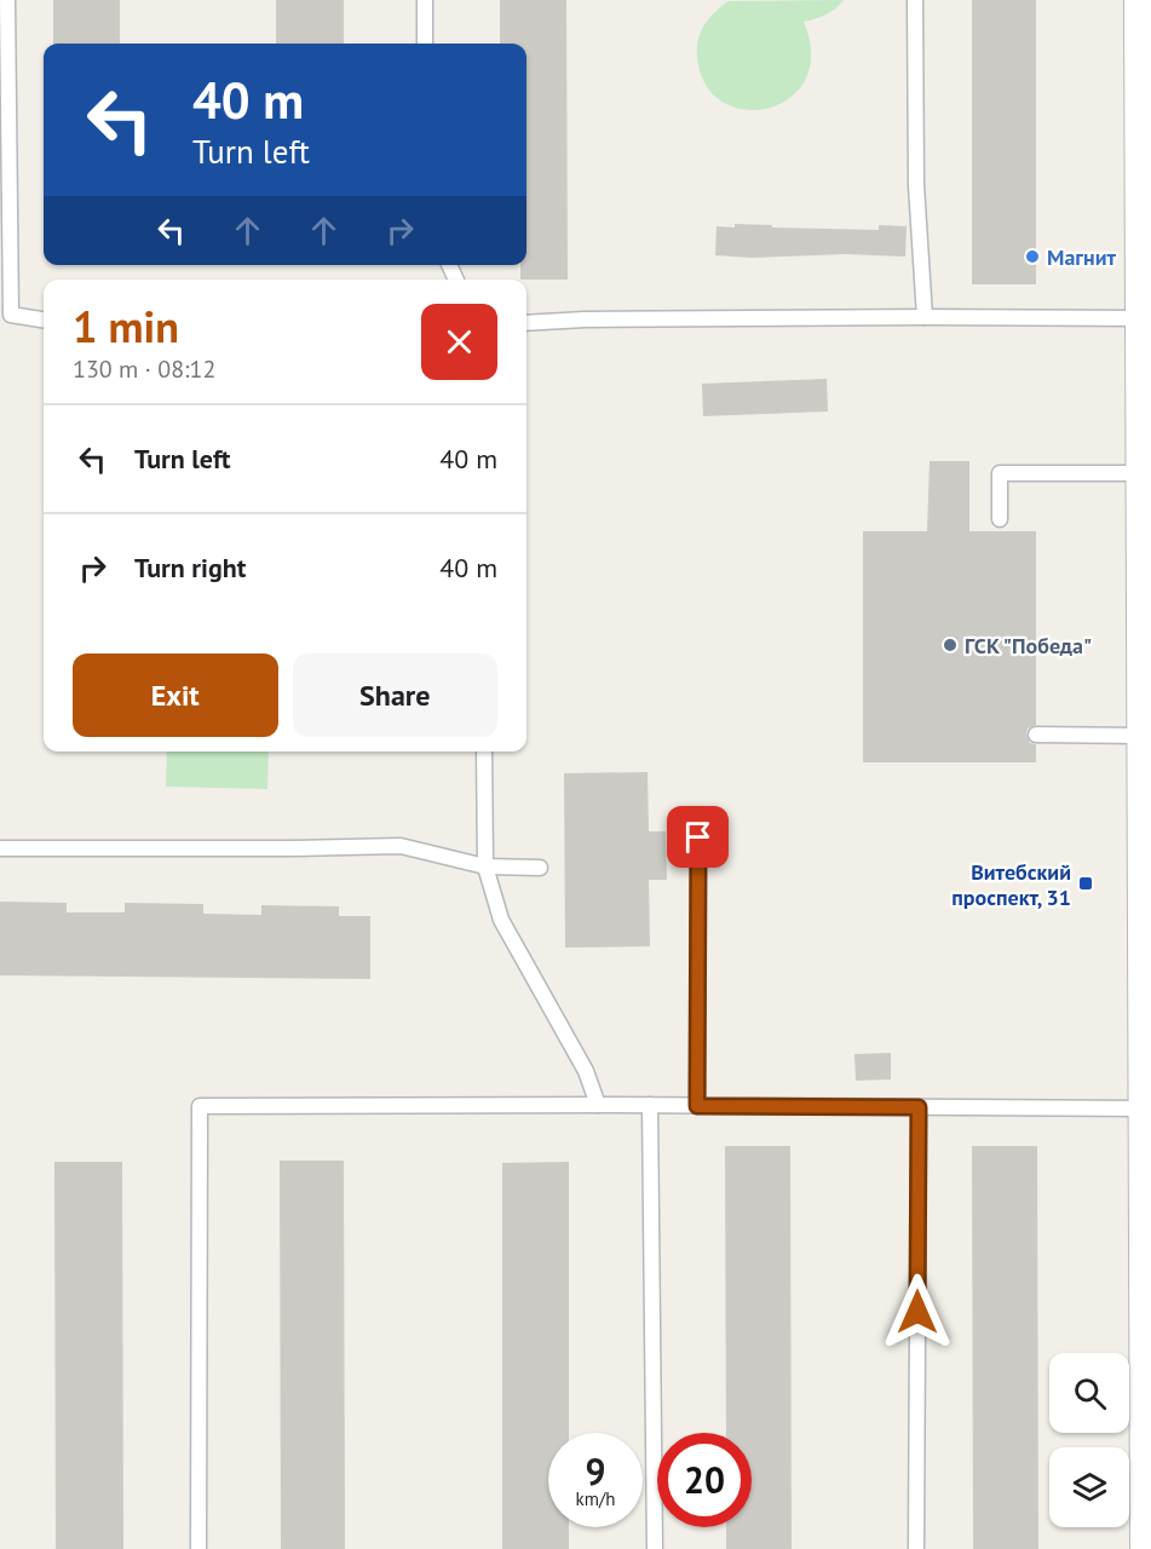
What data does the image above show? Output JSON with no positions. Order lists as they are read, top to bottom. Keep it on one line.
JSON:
{"places":{"other":["Магнит","ГСК \"Победа\""],"transit":["Витебский проспект, 31"]},"page":{"turn":["40 m","Turn left"],"heading":["1 min","130 m · 08:12"],"list":[{"name":"Turn left","value":"40 m"},{"name":"Turn right","value":"40 m"}],"buttons":["Exit","Share"],"speed":"9 km/h","limit":"20"}}
